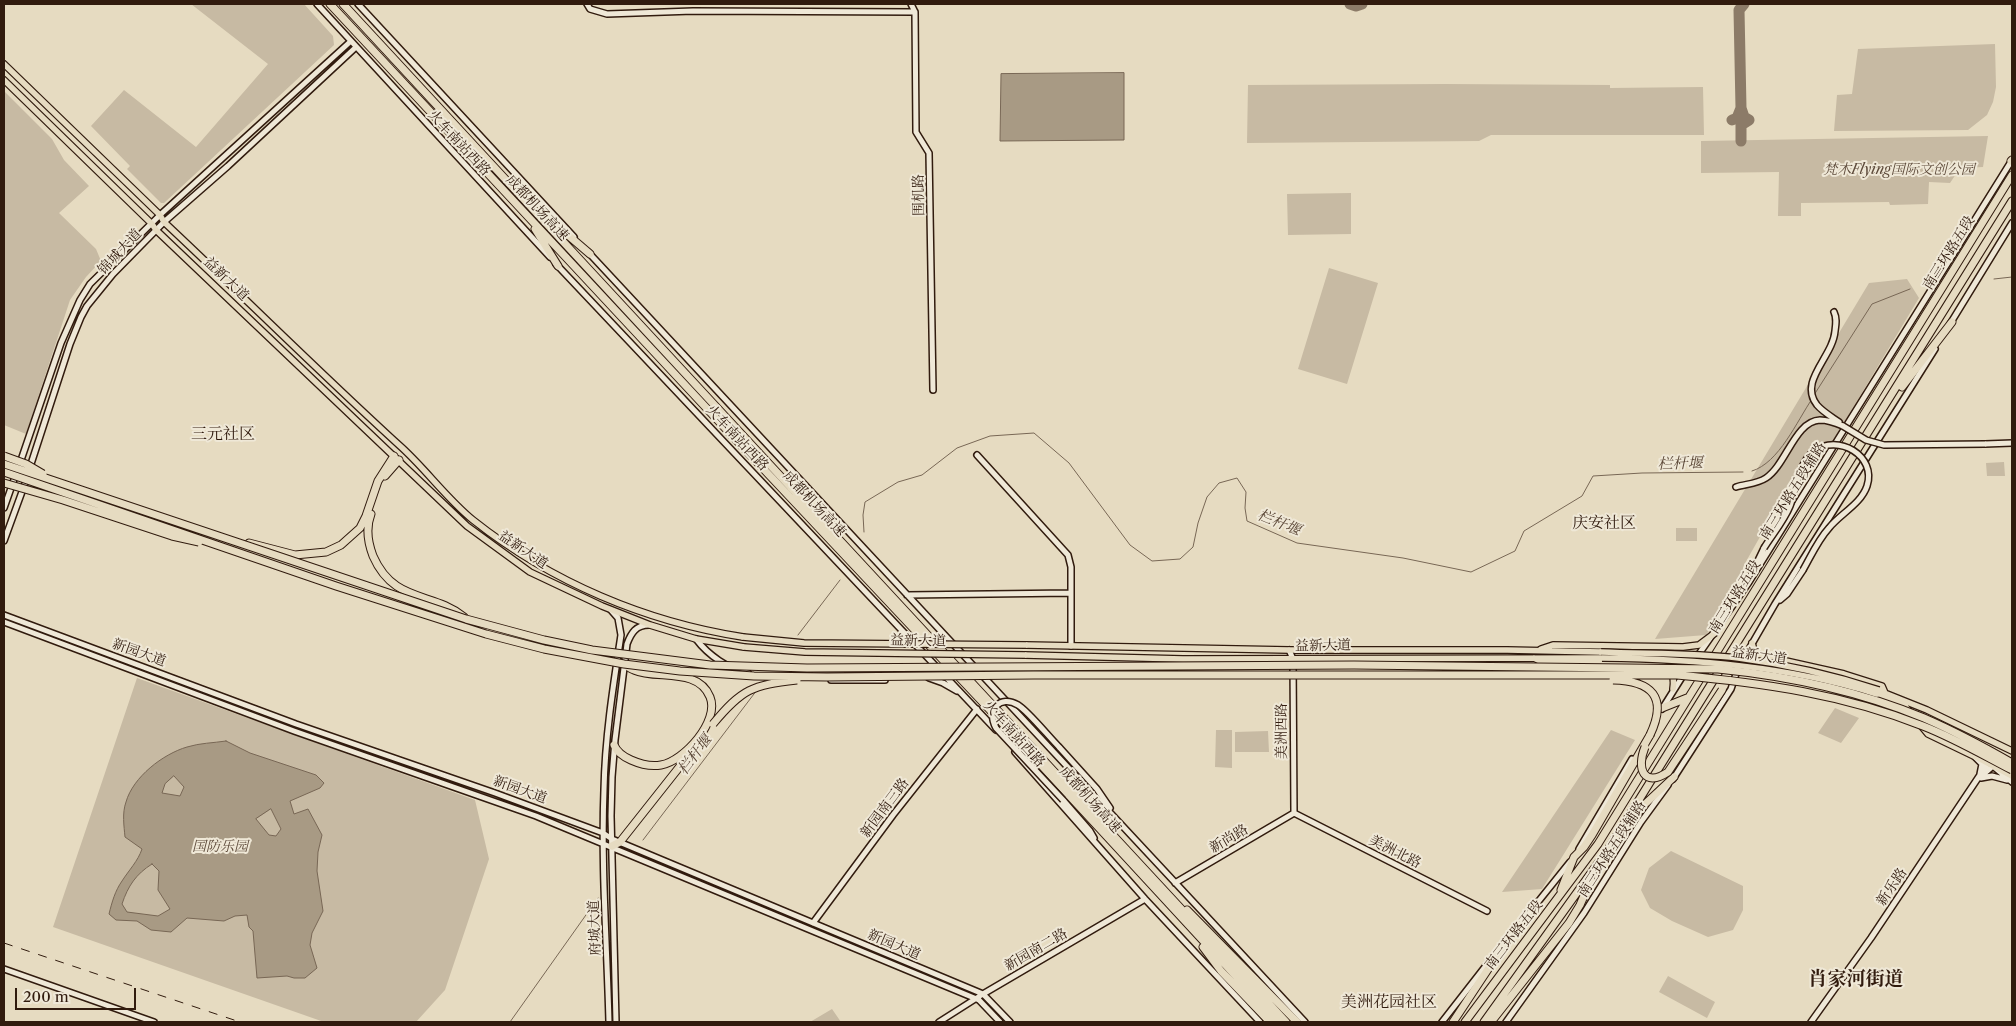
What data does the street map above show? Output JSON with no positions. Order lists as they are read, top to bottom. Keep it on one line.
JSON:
{"streets":{"highway":["成都机场高速","南三环路五段"],"main road":["火车南站西路","围机路","锦城大道","益新大道","南三环路五段辅路","新园大道","美洲西路","新园南三路","新尚路","美洲北路","新乐路","府城大道","新园南二路"]},"crossings":[["火车南站西路","锦城大道"],["火车南站西路","新园南三路"],["火车南站西路","新园南二路"],["锦城大道","益新大道"],["益新大道","美洲西路"],["益新大道","新乐路"],["益新大道","府城大道"],["新园大道","新园南三路"],["新园大道","府城大道"],["新园大道","新园南二路"],["美洲西路","新尚路"],["美洲西路","美洲北路"],["新尚路","美洲北路"]],"districts":["三元社区","庆安社区","肖家河街道","美洲花园社区"],"water":["栏杆堰"],"parks":["梵木Flying国际文创公园","国防乐园"],"scale_bar":"200 m"}
